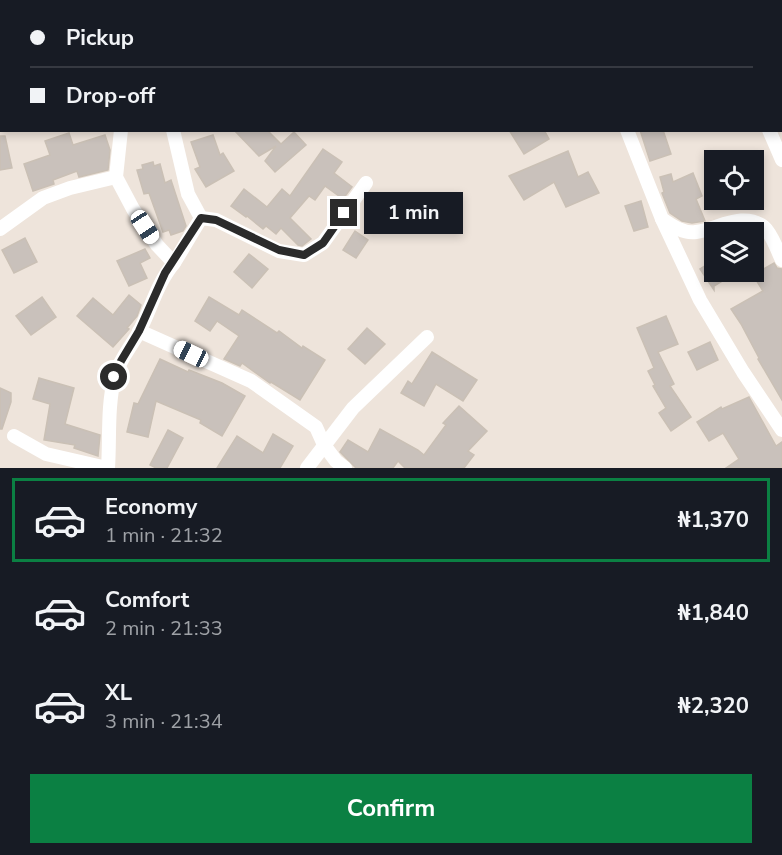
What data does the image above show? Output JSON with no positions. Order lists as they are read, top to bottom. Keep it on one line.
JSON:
{"page":{"banner":["Pickup","Drop-off"],"bubble":"1 min","list":[{"name":"Economy","note":"1 min · 21:32","value":"₦1,370"},{"name":"Comfort","note":"2 min · 21:33","value":"₦1,840"},{"name":"XL","note":"3 min · 21:34","value":"₦2,320"}],"buttons":"Confirm"}}
